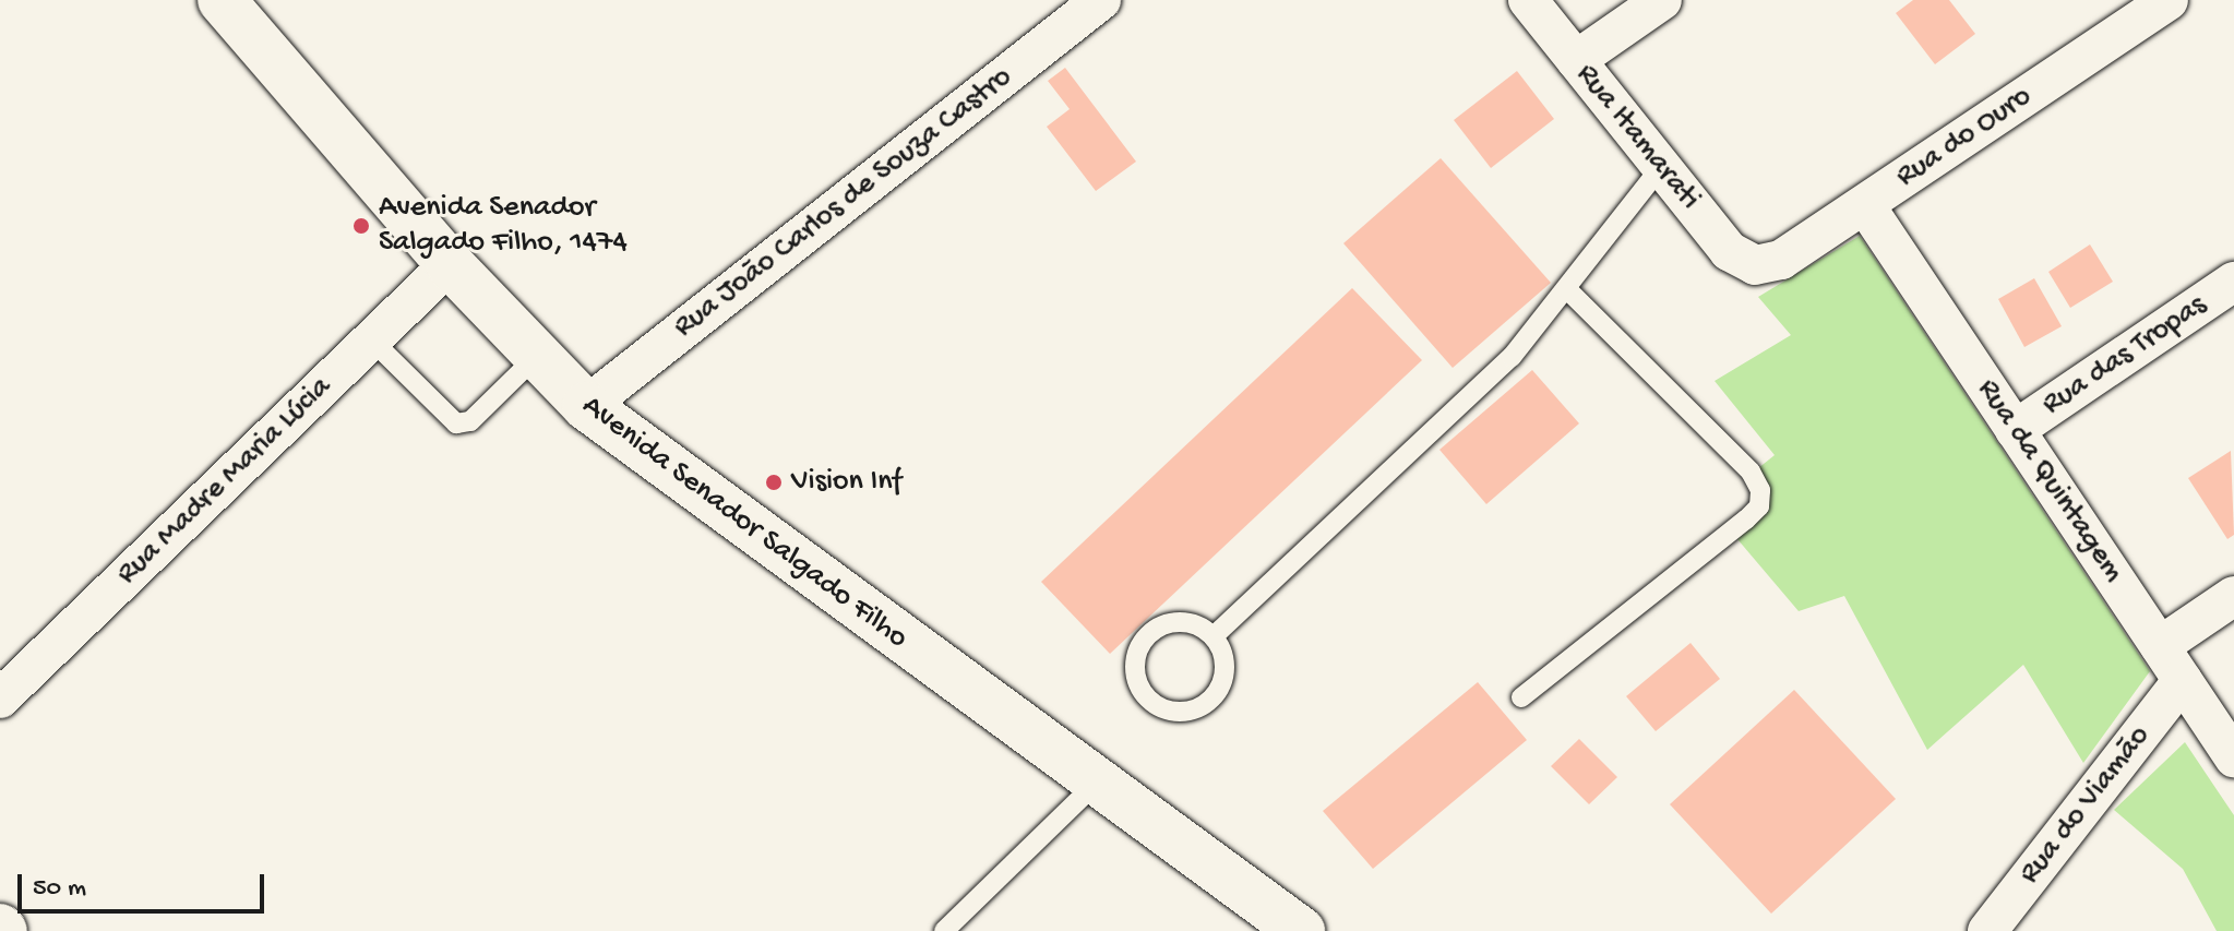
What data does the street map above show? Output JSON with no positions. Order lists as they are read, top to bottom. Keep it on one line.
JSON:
{"streets":{"main road":["Avenida Senador Salgado Filho"],"street":["Rua Itamarati","Rua do Ouro","Rua João Carlos de Souza Castro","Rua das Tropas","Rua Madre Maria Lúcia","Rua da Quintagem","Rua do Viamão"]},"crossings":[["Rua Itamarati","Rua do Ouro"],["Rua do Ouro","Rua da Quintagem"],["Rua João Carlos de Souza Castro","Avenida Senador Salgado Filho"],["Rua das Tropas","Rua da Quintagem"],["Rua Madre Maria Lúcia","Avenida Senador Salgado Filho"],["Rua da Quintagem","Rua do Viamão"]],"places":["Avenida Senador Salgado Filho, 1474","Vision Inf"],"scale_bar":"50 m"}
